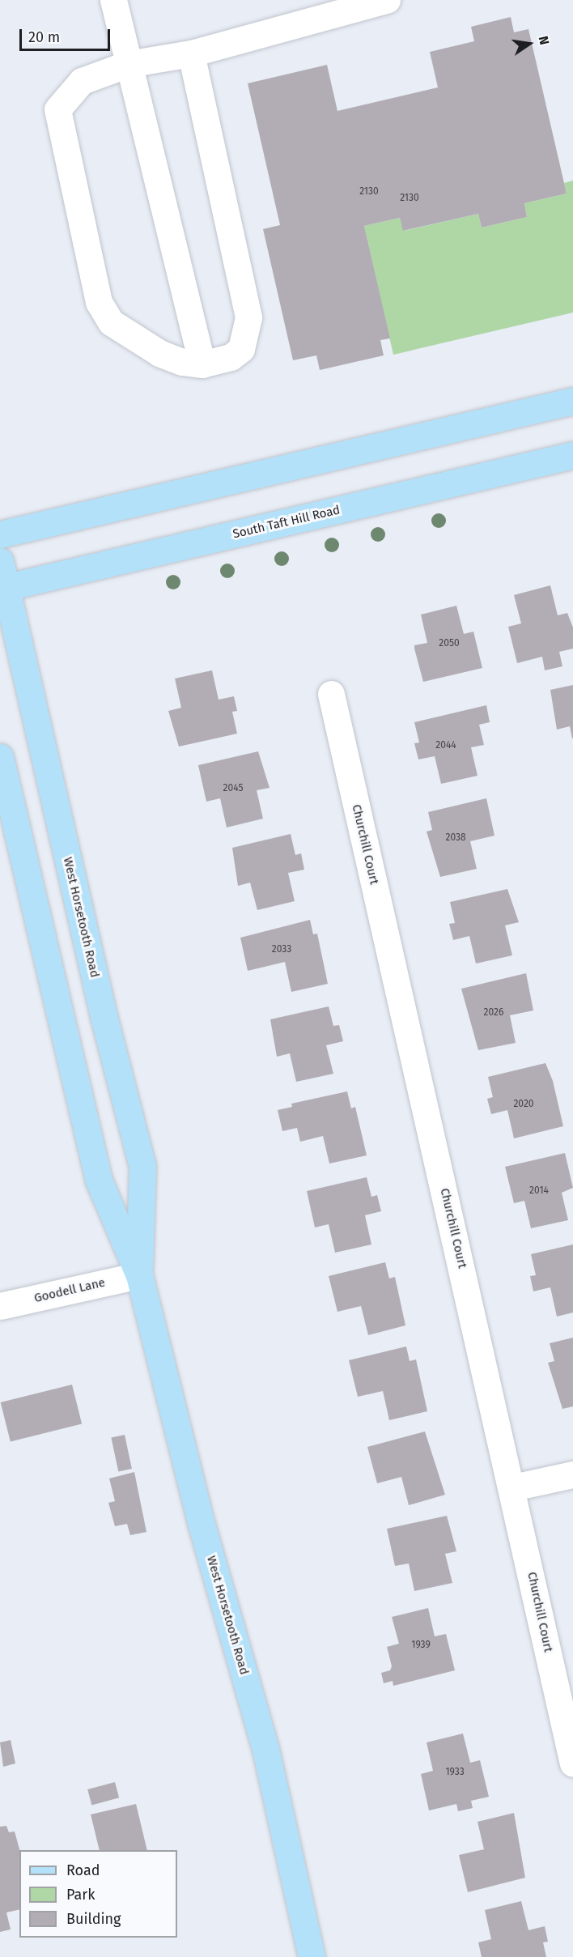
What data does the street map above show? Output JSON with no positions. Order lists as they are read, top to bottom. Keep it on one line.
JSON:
{"streets":{"main road":["South Taft Hill Road","West Horsetooth Road"],"street":["Churchill Court","Goodell Lane"]},"crossings":[["South Taft Hill Road","West Horsetooth Road"],["West Horsetooth Road","Goodell Lane"]],"house_numbers":["2130","2130","2050","2044","2045","2038","2033","2026","2020","2014","1939","1933"],"legend":["Road","Park","Building"],"scale_bar":"20 m","north":"right"}
